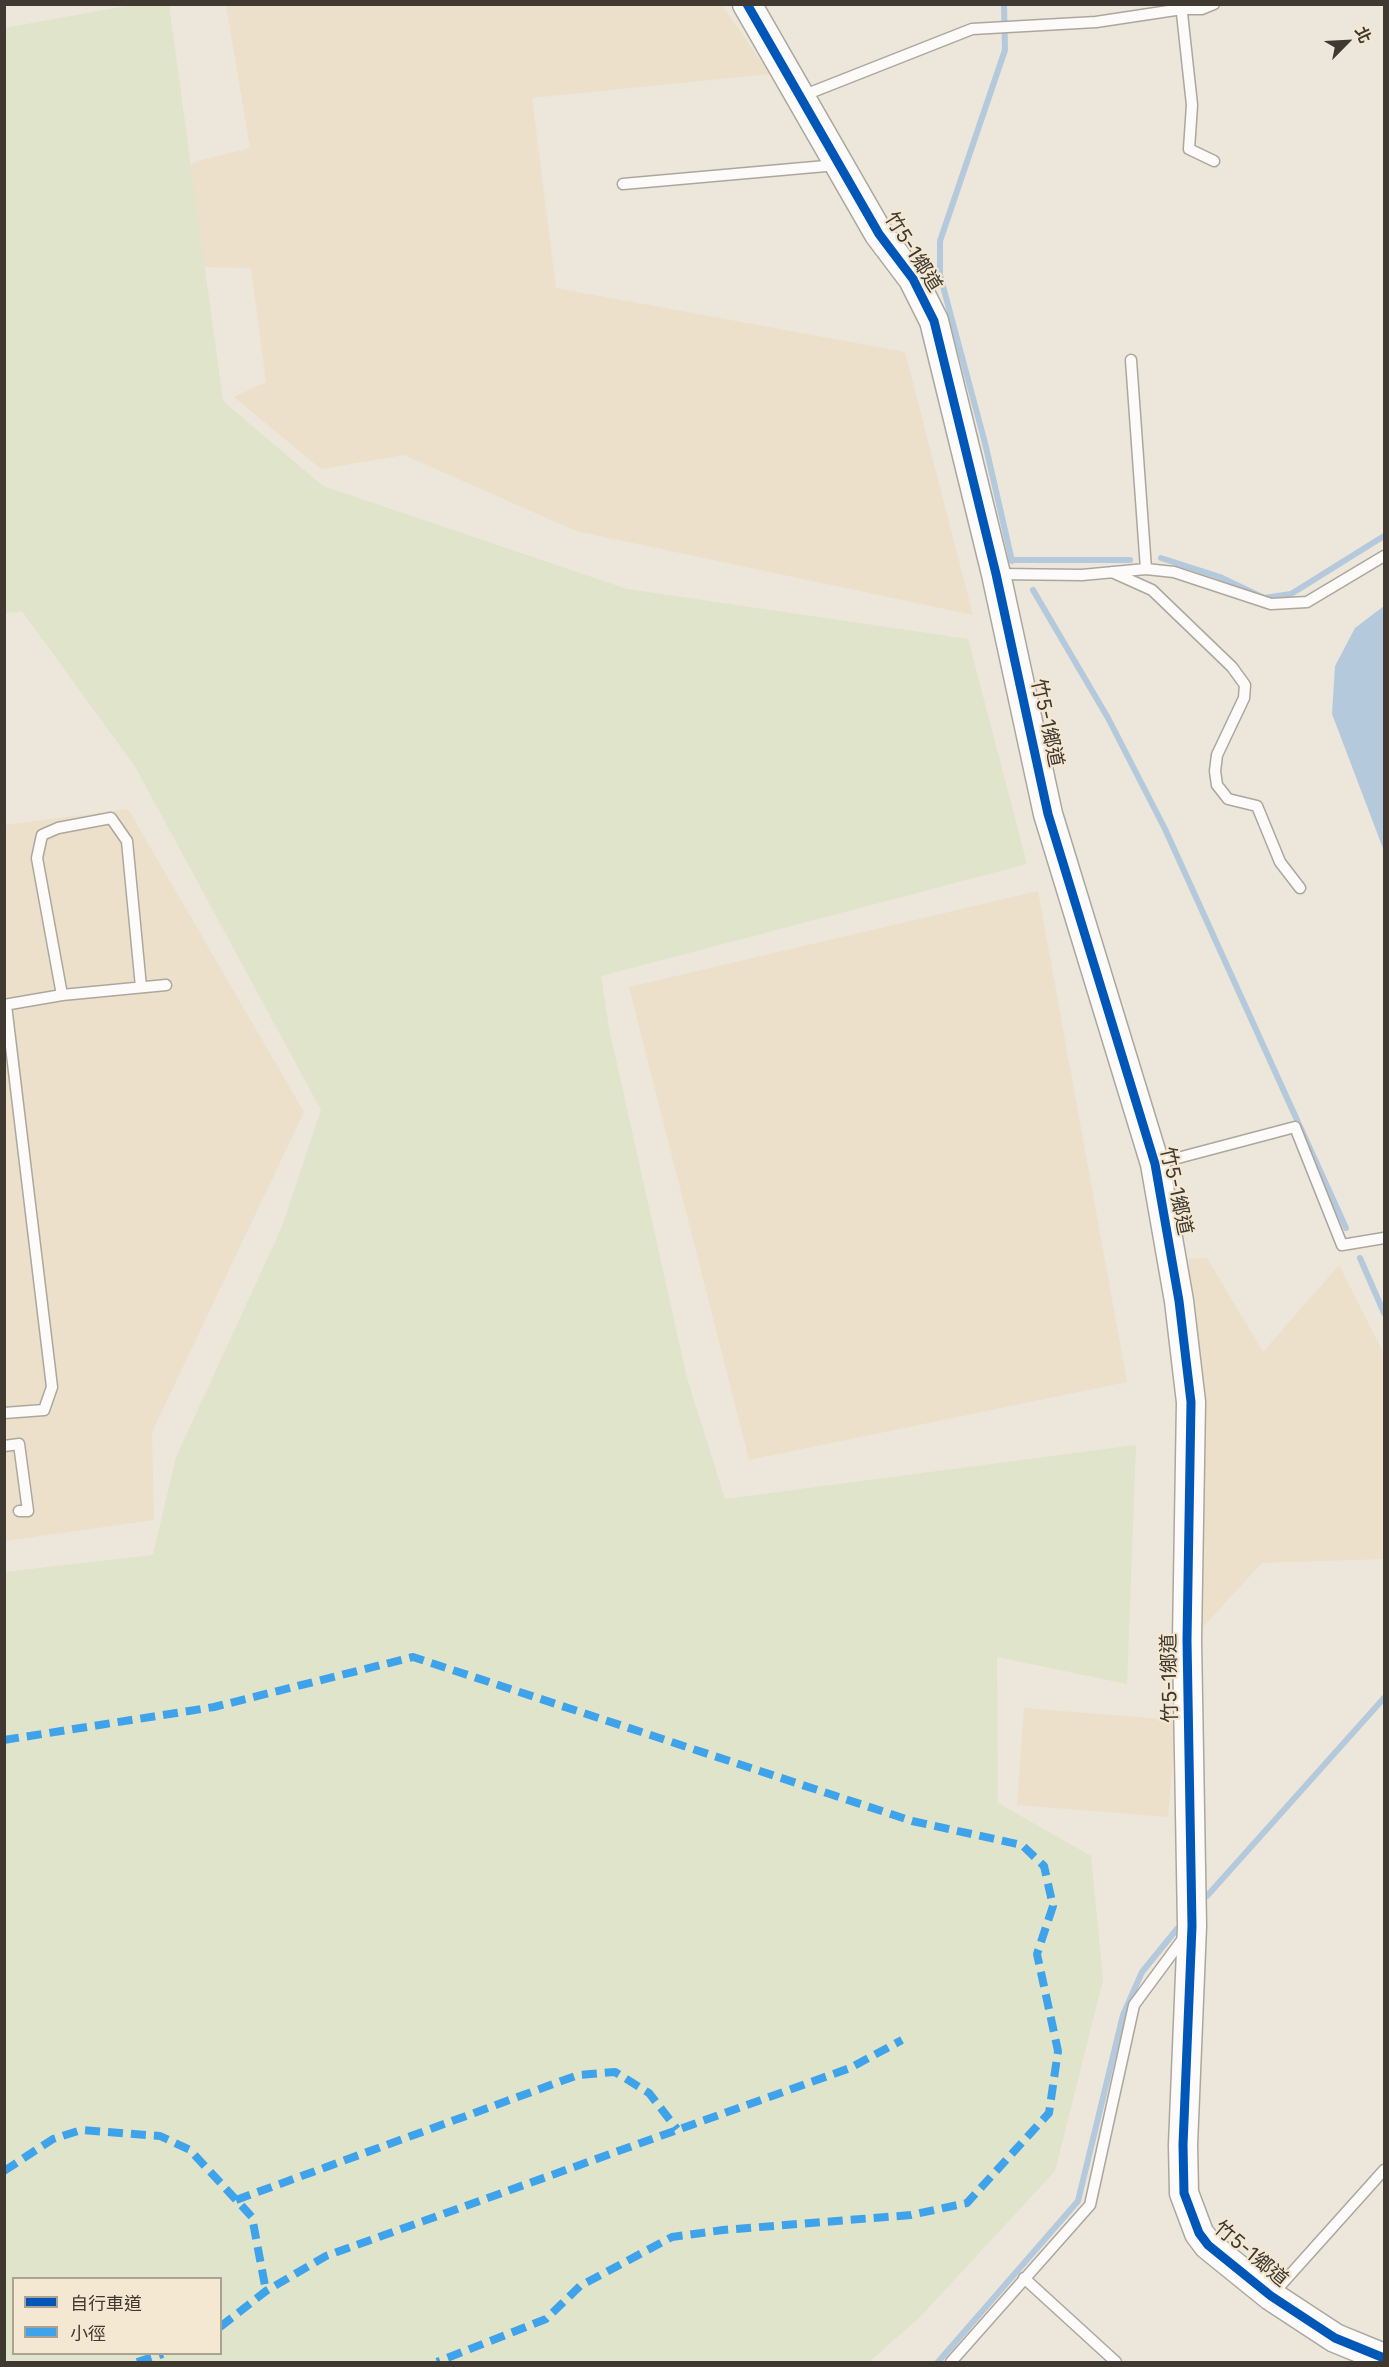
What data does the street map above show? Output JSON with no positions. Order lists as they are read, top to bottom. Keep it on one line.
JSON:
{"streets":{"street":["竹5-1鄉道"]},"legend":["自行車道","小徑"],"north":"top right"}
